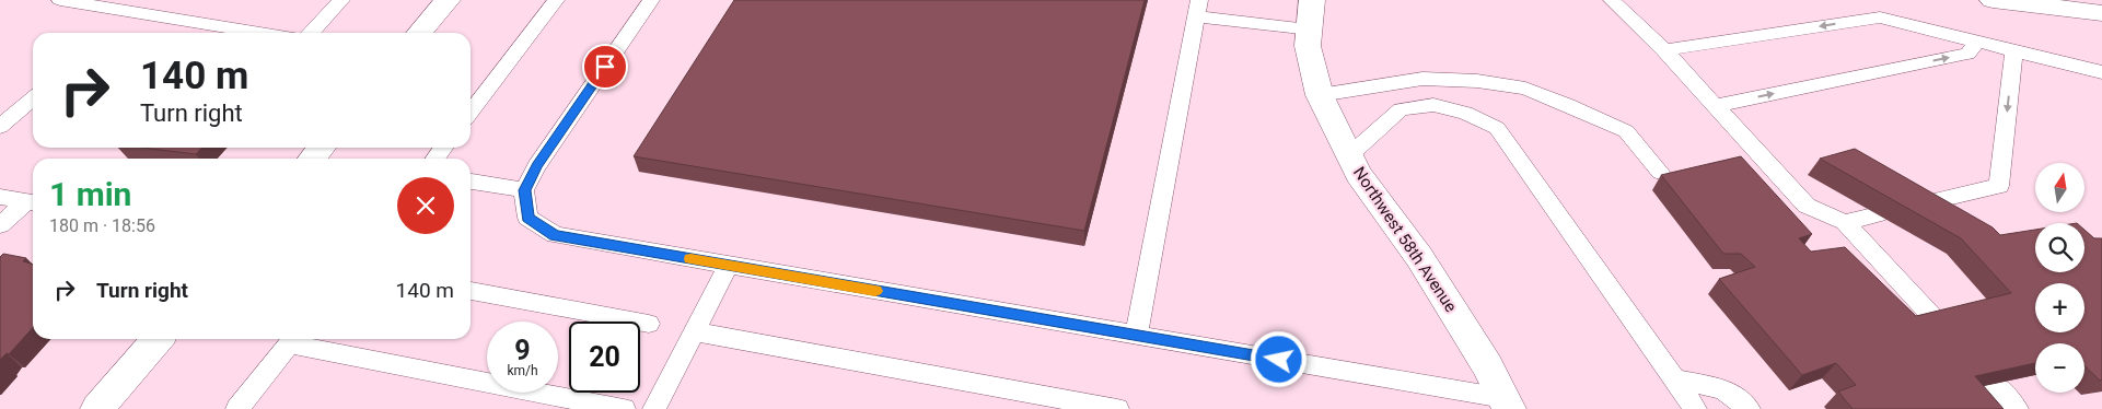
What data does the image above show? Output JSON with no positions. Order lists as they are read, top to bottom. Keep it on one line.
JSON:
{"streets":{"street":["Northwest 58th Avenue"]},"north":"top","page":{"turn":["140 m","Turn right"],"heading":["1 min","180 m · 18:56"],"map_buttons":["+","−"],"list":[{"name":"Turn right","value":"140 m"}],"speed":"9 km/h","limit":"20"}}
